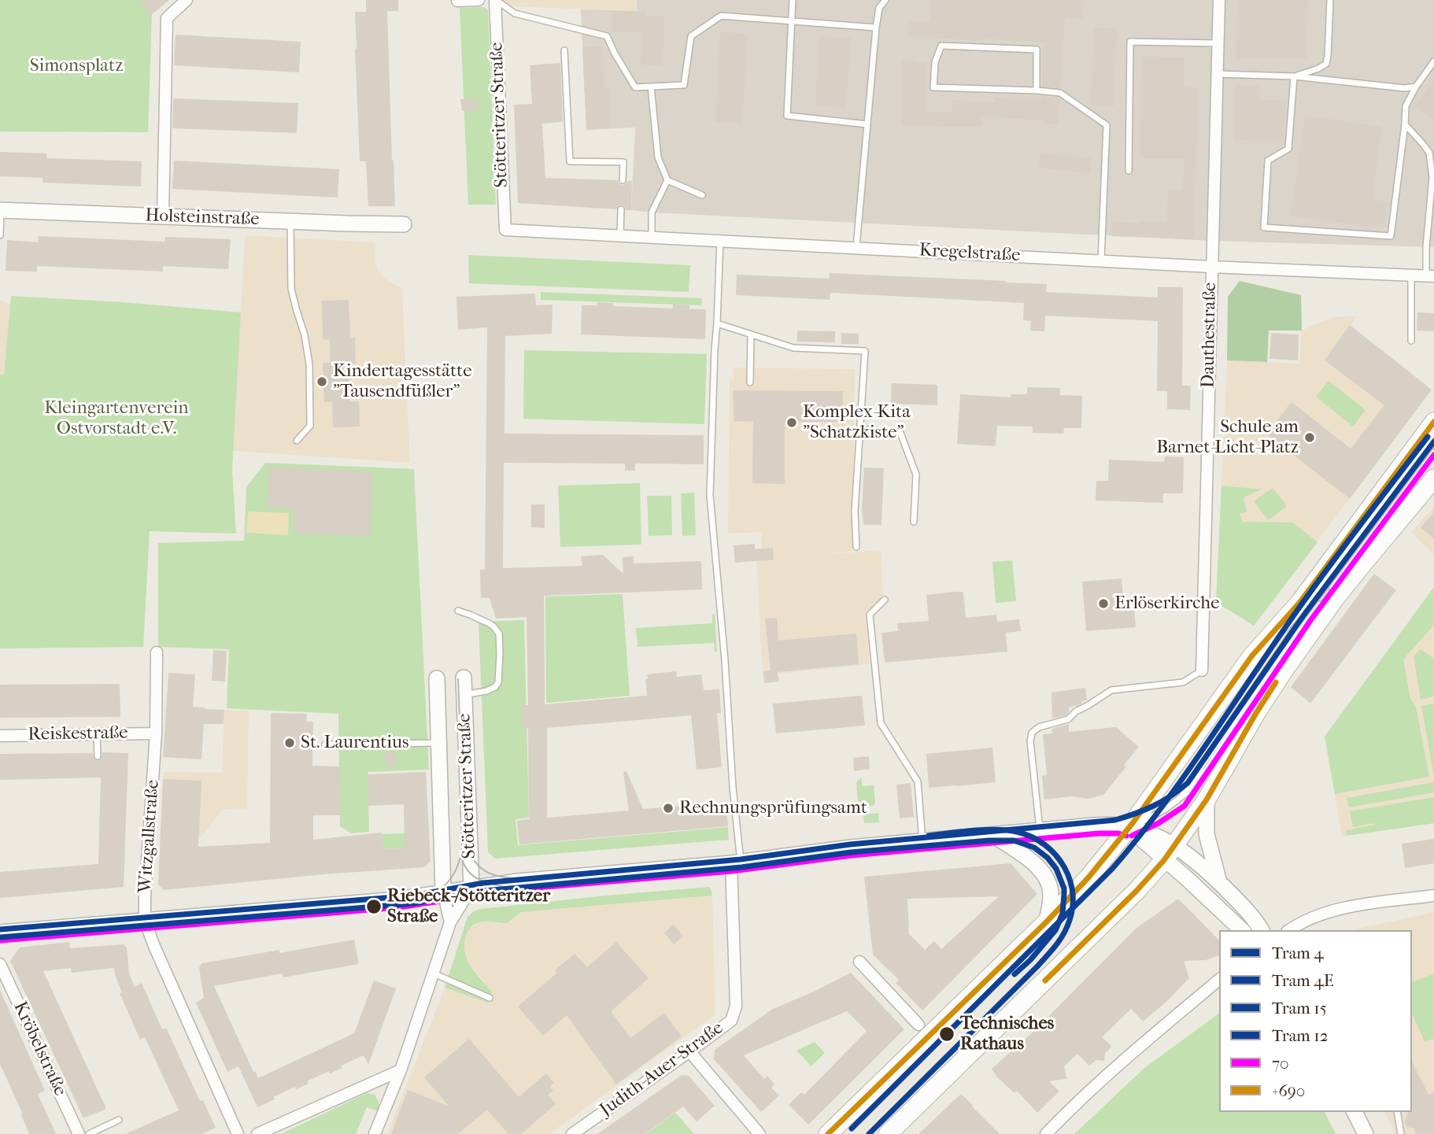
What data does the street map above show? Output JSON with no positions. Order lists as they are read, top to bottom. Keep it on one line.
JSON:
{"streets":{"main road":["Stötteritzer Straße","Holsteinstraße"],"street":["Kregelstraße","Dauthestraße","Reiskestraße","Witzgallstraße","Kröbelstraße","Judith-Auer-Straße"]},"crossings":[["Stötteritzer Straße","Kregelstraße"],["Kregelstraße","Dauthestraße"],["Reiskestraße","Witzgallstraße"]],"parks":["Simonsplatz","Kleingartenverein Ostvorstadt e.V."],"places":["Kindertagesstätte \"Tausendfüßler\"","Komplex-Kita \"Schatzkiste\"","Schule am Barnet-Licht-Platz","Erlöserkirche","St. Laurentius","Rechnungsprüfungsamt","Riebeck-/Stötteritzer Straße","Technisches Rathaus"],"lines":["transit line +690","tram line 15","tram line 4","transit line 70","tram line 12","tram line 4E"],"legend":["Tram 4","Tram 4E","Tram 15","Tram 12","70","+690"]}
